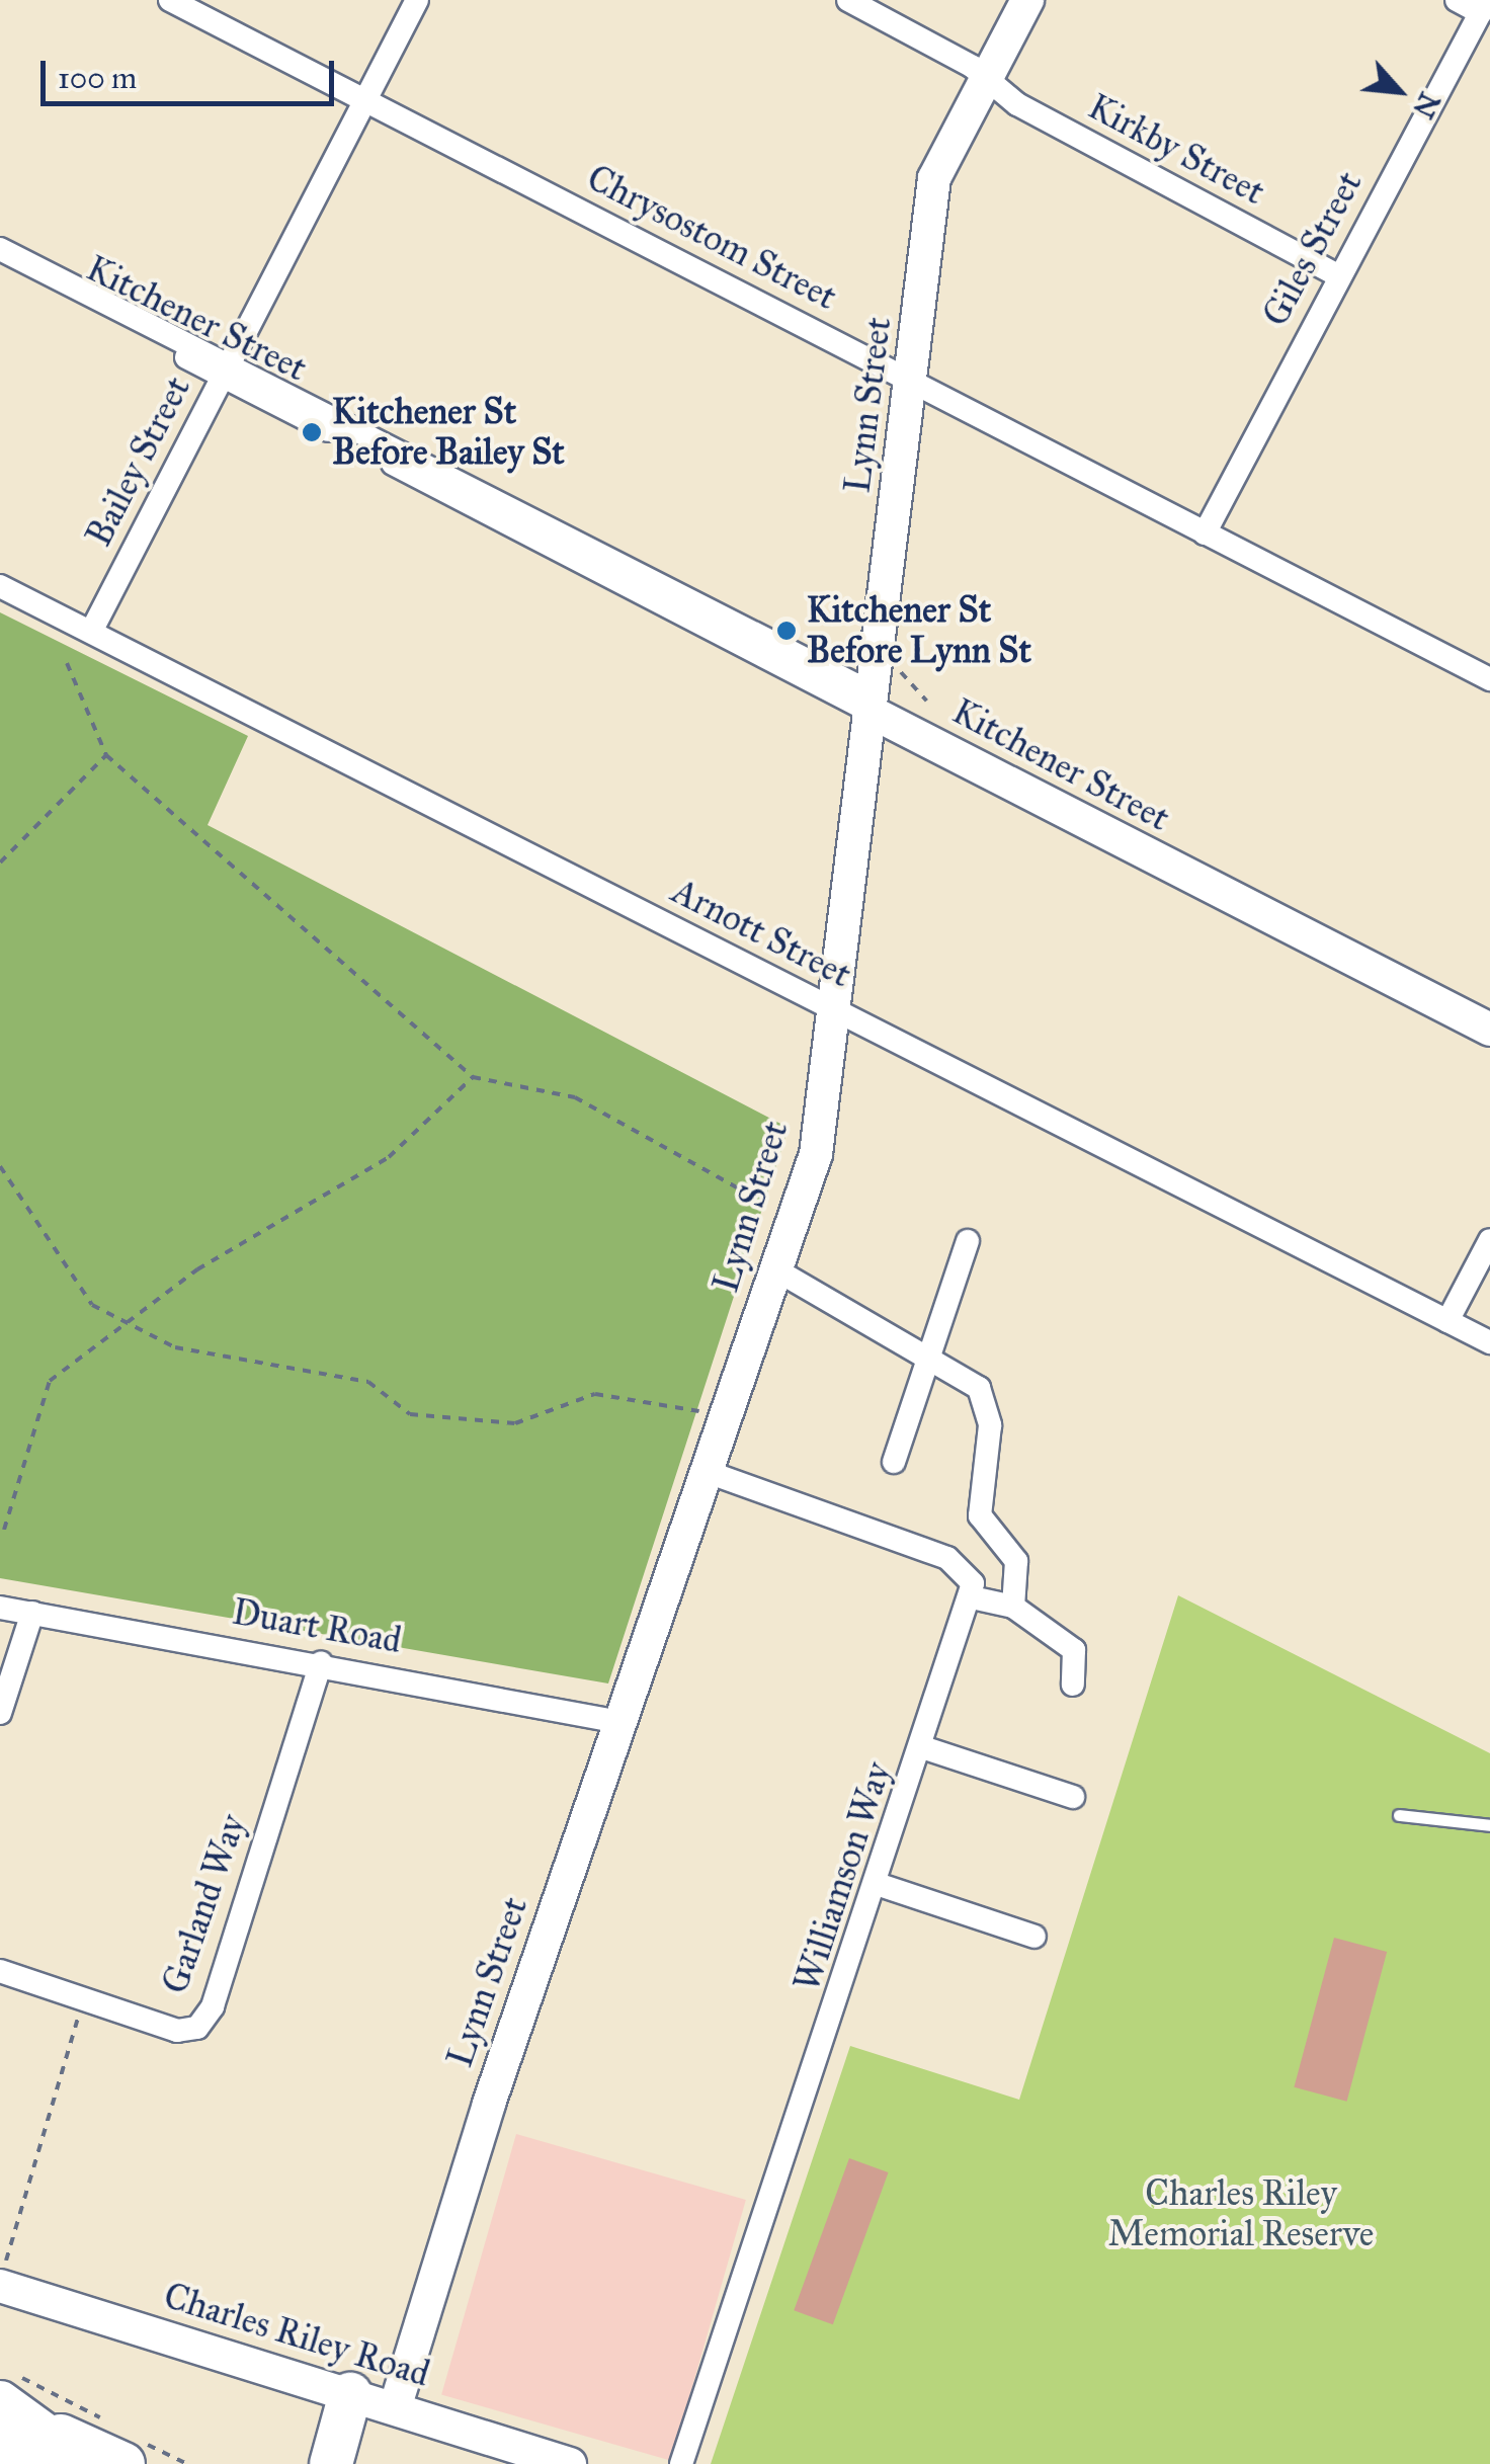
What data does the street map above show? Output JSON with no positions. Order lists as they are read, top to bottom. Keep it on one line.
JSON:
{"streets":{"street":["Kirkby Street","Chrysostom Street","Giles Street","Kitchener Street","Lynn Street","Bailey Street","Arnott Street","Duart Road","Williamson Way","Garland Way","Charles Riley Road"]},"crossings":[["Kirkby Street","Giles Street"],["Kirkby Street","Lynn Street"],["Chrysostom Street","Giles Street"],["Chrysostom Street","Lynn Street"],["Chrysostom Street","Bailey Street"],["Kitchener Street","Lynn Street"],["Kitchener Street","Bailey Street"],["Lynn Street","Arnott Street"],["Lynn Street","Duart Road"],["Lynn Street","Charles Riley Road"],["Bailey Street","Arnott Street"],["Duart Road","Garland Way"]],"parks":["Charles Riley Memorial Reserve"],"places":["Kitchener St Before Bailey St","Kitchener St Before Lynn St"],"scale_bar":"100 m","north":"bottom right"}
